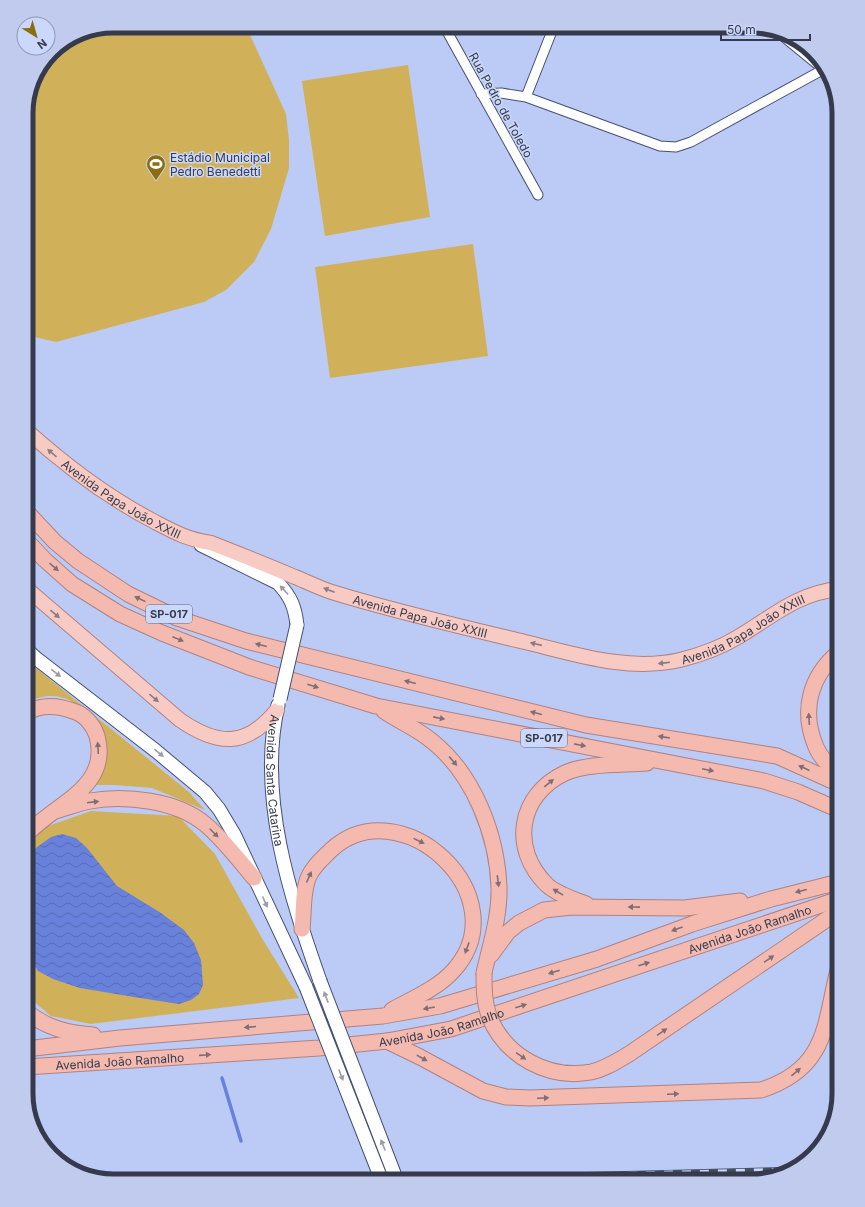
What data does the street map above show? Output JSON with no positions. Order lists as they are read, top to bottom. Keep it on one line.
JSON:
{"streets":{"highway":["SP-017","Avenida João Ramalho"],"main road":["Avenida Papa João XXIII","Avenida Santa Catarina"],"street":["Rua Pedro de Toledo"]},"crossings":[["Avenida Papa João XXIII","Avenida Santa Catarina"]],"one_way":["Avenida Papa João XXIII"],"places":{"sports":["Estádio Municipal Pedro Benedetti"]},"scale_bar":"50 m","north":"bottom right"}
